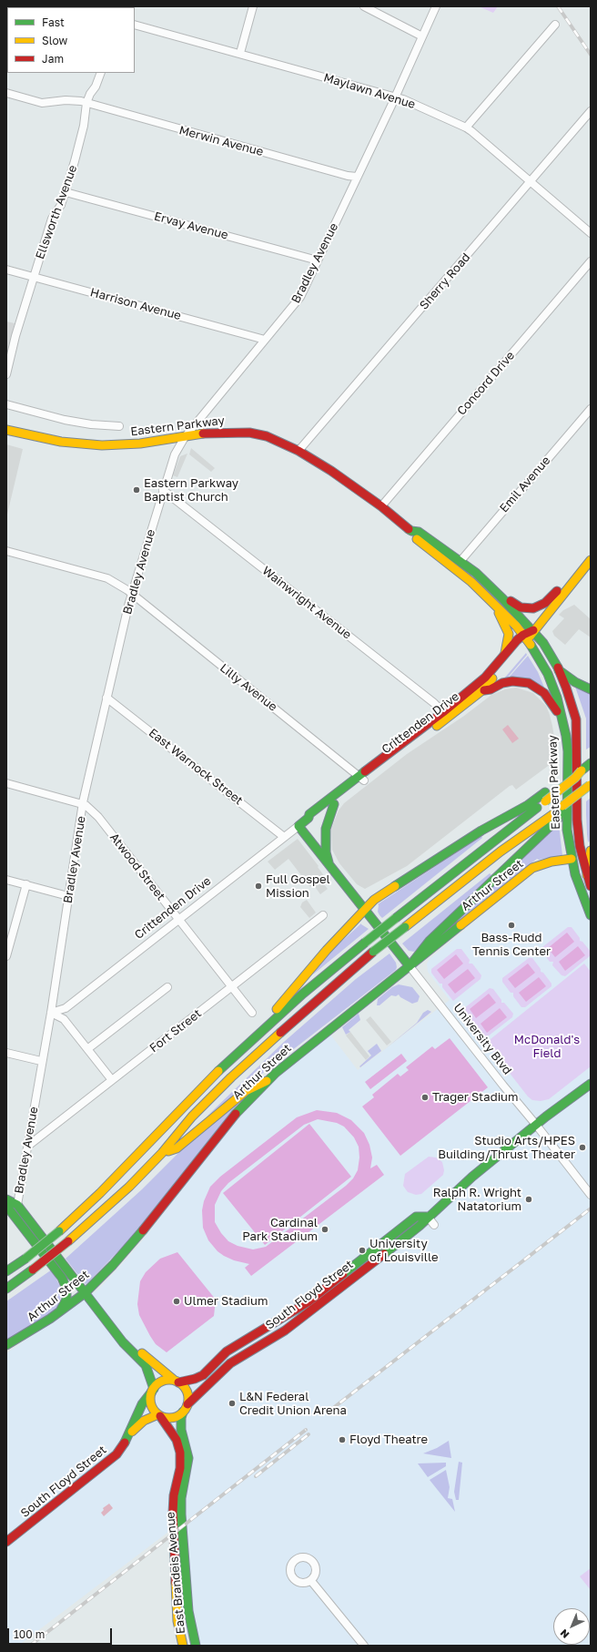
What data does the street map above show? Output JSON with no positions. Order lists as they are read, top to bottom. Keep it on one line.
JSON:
{"streets":{"main road":["Eastern Parkway","Crittenden Drive","Arthur Street","South Floyd Street","East Brandeis Avenue"],"street":["Maylawn Avenue","Merwin Avenue","Ellsworth Avenue","Ervay Avenue","Bradley Avenue","Sherry Road","Harrison Avenue","Concord Drive","Emil Avenue","Wainwright Avenue","Lilly Avenue","East Warnock Street","Atwood Street","Fort Street","University Blvd"]},"crossings":[["Maylawn Avenue","Bradley Avenue"],["Maylawn Avenue","Sherry Road"],["Merwin Avenue","Ellsworth Avenue"],["Merwin Avenue","Bradley Avenue"],["Ellsworth Avenue","Ervay Avenue"],["Ellsworth Avenue","Harrison Avenue"],["Ervay Avenue","Bradley Avenue"],["Bradley Avenue","Harrison Avenue"],["Bradley Avenue","Eastern Parkway"],["Bradley Avenue","Wainwright Avenue"],["Bradley Avenue","Lilly Avenue"],["Bradley Avenue","Crittenden Drive"],["Bradley Avenue","East Warnock Street"],["Bradley Avenue","Atwood Street"],["Bradley Avenue","Fort Street"],["Sherry Road","Eastern Parkway"],["Concord Drive","Eastern Parkway"],["Eastern Parkway","Emil Avenue"],["Eastern Parkway","Crittenden Drive"],["Eastern Parkway","Arthur Street"],["Wainwright Avenue","Crittenden Drive"],["Lilly Avenue","Crittenden Drive"],["Crittenden Drive","East Warnock Street"],["Crittenden Drive","Atwood Street"],["Atwood Street","Fort Street"],["Arthur Street","University Blvd"],["University Blvd","South Floyd Street"],["South Floyd Street","East Brandeis Avenue"]],"parks":["McDonald's Field"],"places":["Eastern Parkway Baptist Church","Full Gospel Mission","Bass-Rudd Tennis Center","Trager Stadium","Studio Arts/HPES Building/Thrust Theater","Ralph R. Wright Natatorium","Cardinal Park Stadium","University of Louisville","Ulmer Stadium","L&N Federal Credit Union Arena","Floyd Theatre"],"legend":["Fast","Slow","Jam"],"scale_bar":"100 m","north":"bottom left"}
